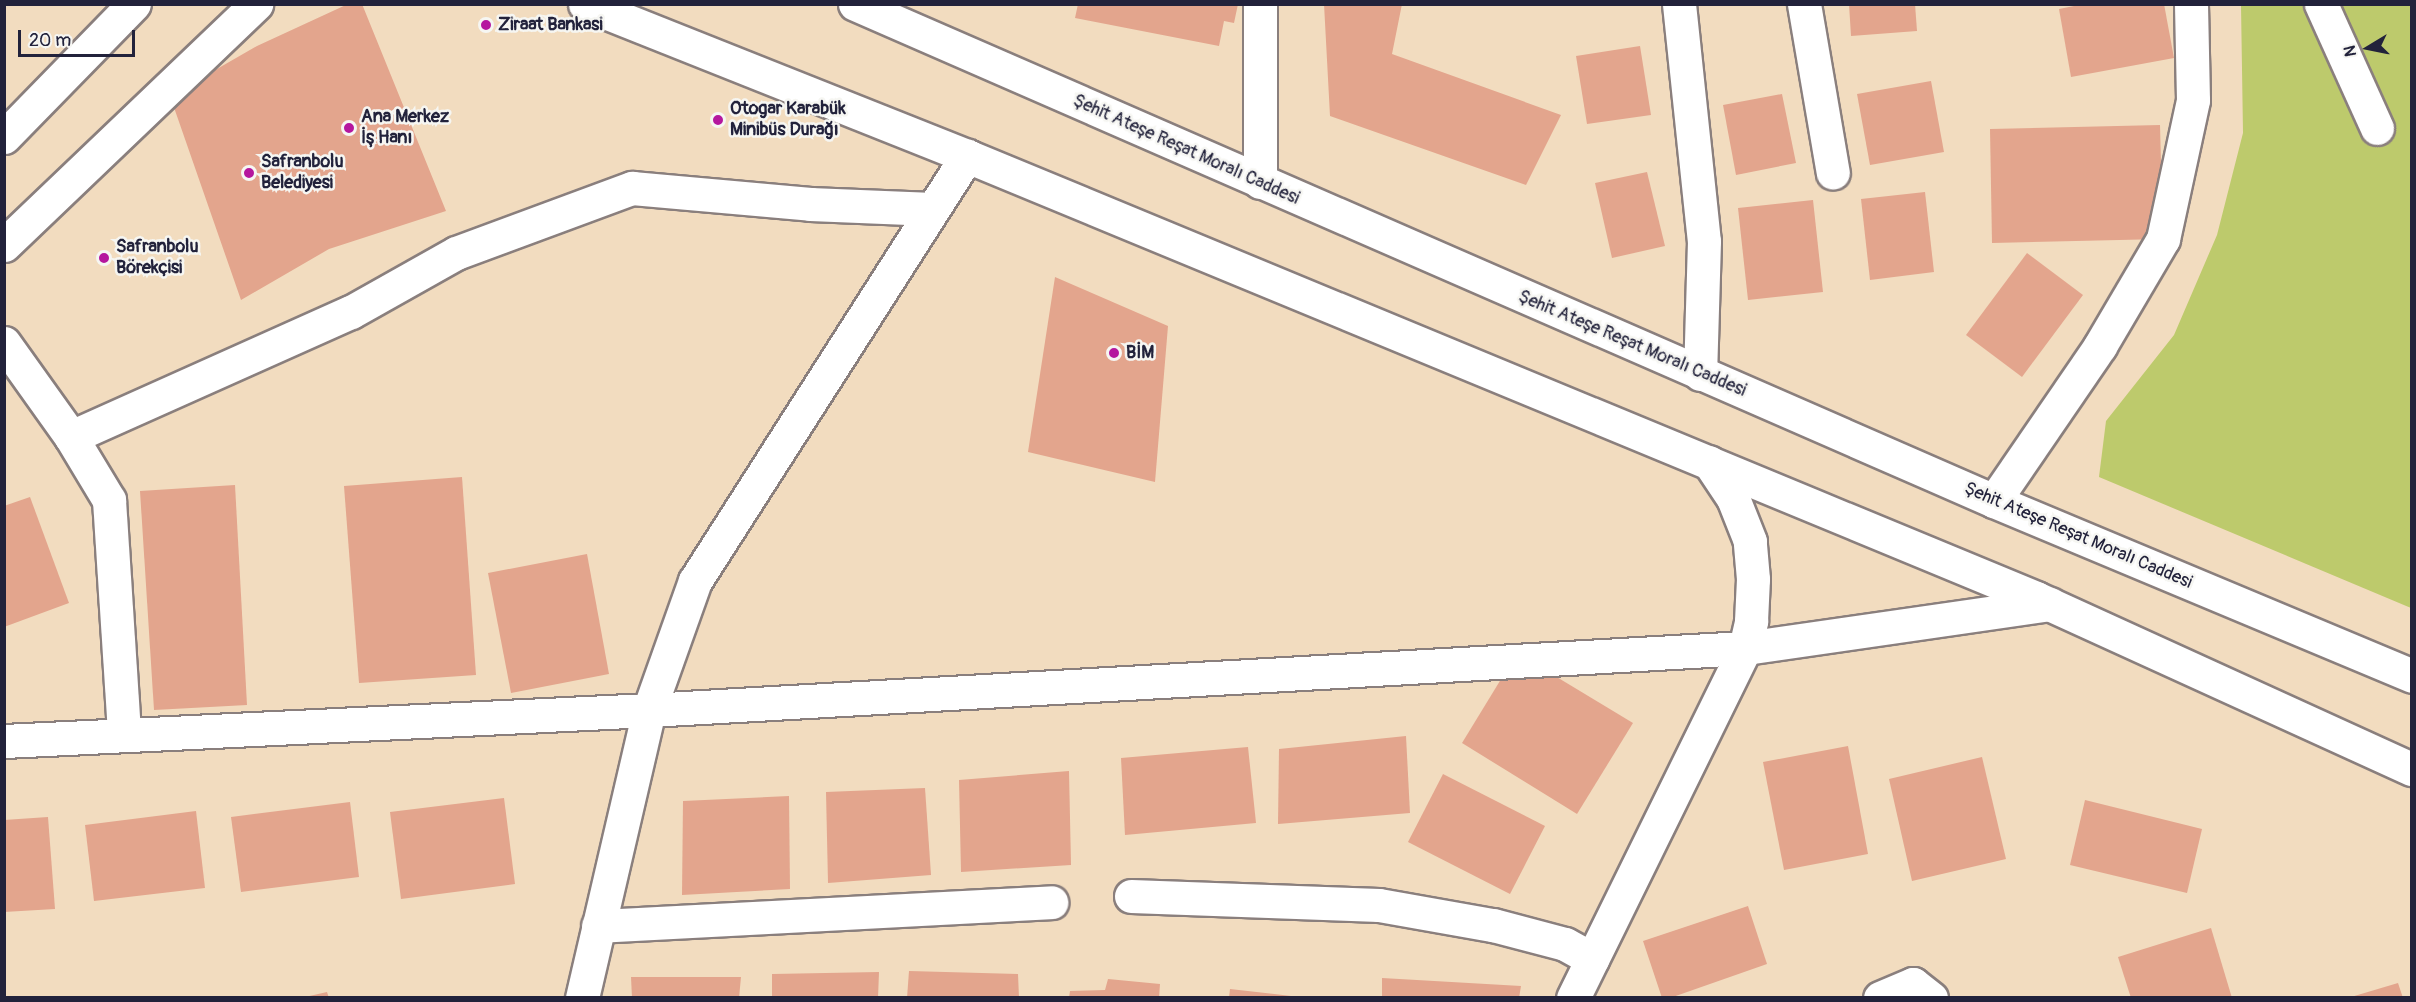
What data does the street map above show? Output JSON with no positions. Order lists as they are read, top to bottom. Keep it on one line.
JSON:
{"streets":{"street":["Şehit Ateşe Reşat Moralı Caddesi"]},"places":["Ziraat Bankasi","Otogar Karabük Minibüs Durağı","Ana Merkez İş Hanı","Safranbolu Belediyesi","Safranbolu Börekçisi","BİM"],"scale_bar":"20 m","north":"left"}
